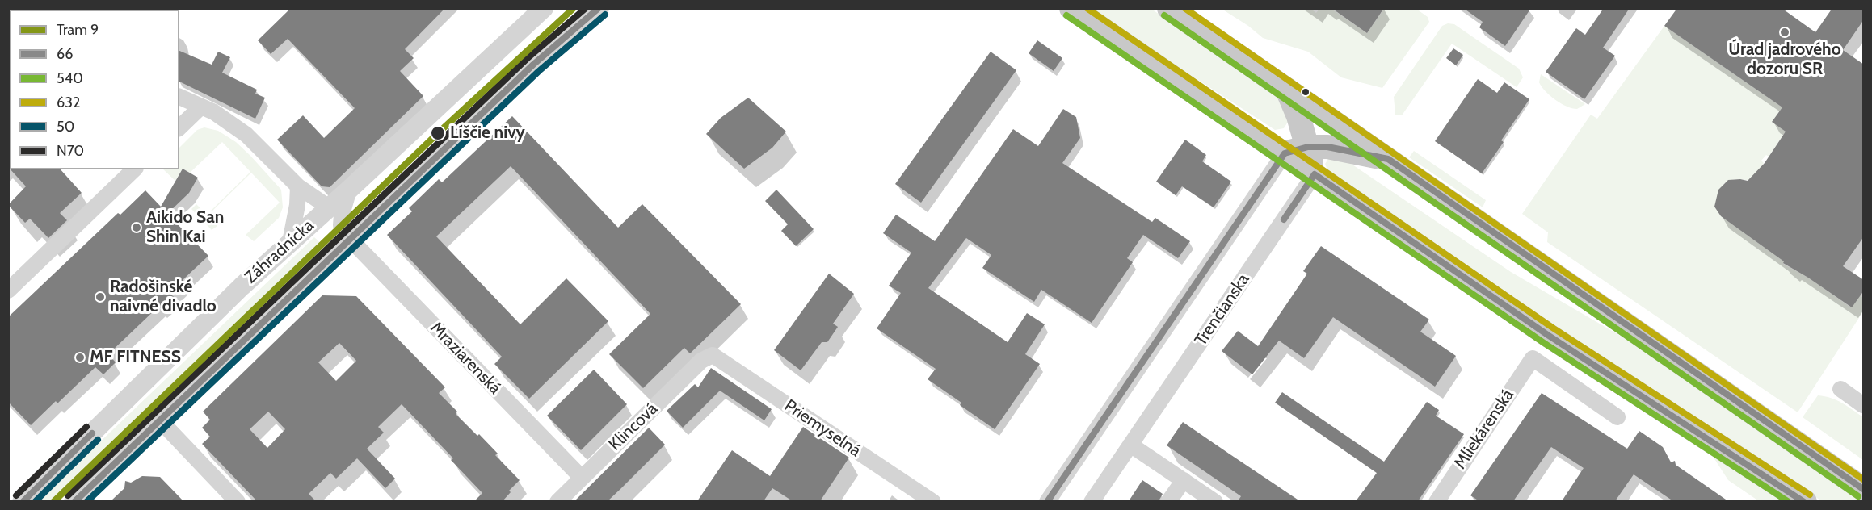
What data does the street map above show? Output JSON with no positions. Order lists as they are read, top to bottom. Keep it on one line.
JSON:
{"streets":{"street":["Záhradnícka","Trenčianska","Mraziarenská","Klincová","Priemyselná","Mliekárenská"]},"crossings":[["Mraziarenská","Klincová"],["Klincová","Priemyselná"]],"places":["Úrad jadrového dozoru SR","Líščie nivy","Aikido San Shin Kai","Radošinské naivné divadlo","MF FITNESS"],"lines":["tram line 9","transit line 66","transit line 632","transit line N70","transit line 50","transit line 540"],"legend":["Tram 9","66","540","632","50","N70"]}
